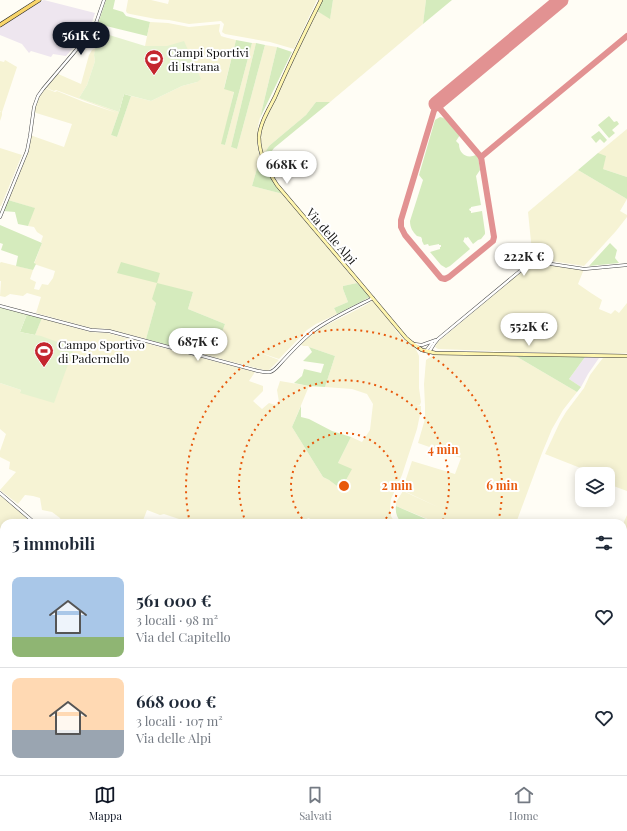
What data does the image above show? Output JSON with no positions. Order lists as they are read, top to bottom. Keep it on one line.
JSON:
{"streets":{"main road":["Via delle Alpi"]},"places":{"sports":["Campi Sportivi di Istrana","Campo Sportivo di Padernello"]},"page":{"price":["561K €","668K €","222K €","552K €","687K €"],"heading":"5 immobili","list":[{"name":"561 000 €","note":"3 locali · 98 m² · Via del Capitello"},{"name":"668 000 €","note":"3 locali · 107 m² · Via delle Alpi"}],"tabs":["Mappa","Salvati","Home"]},"rings":["4 min","2 min","6 min"]}
